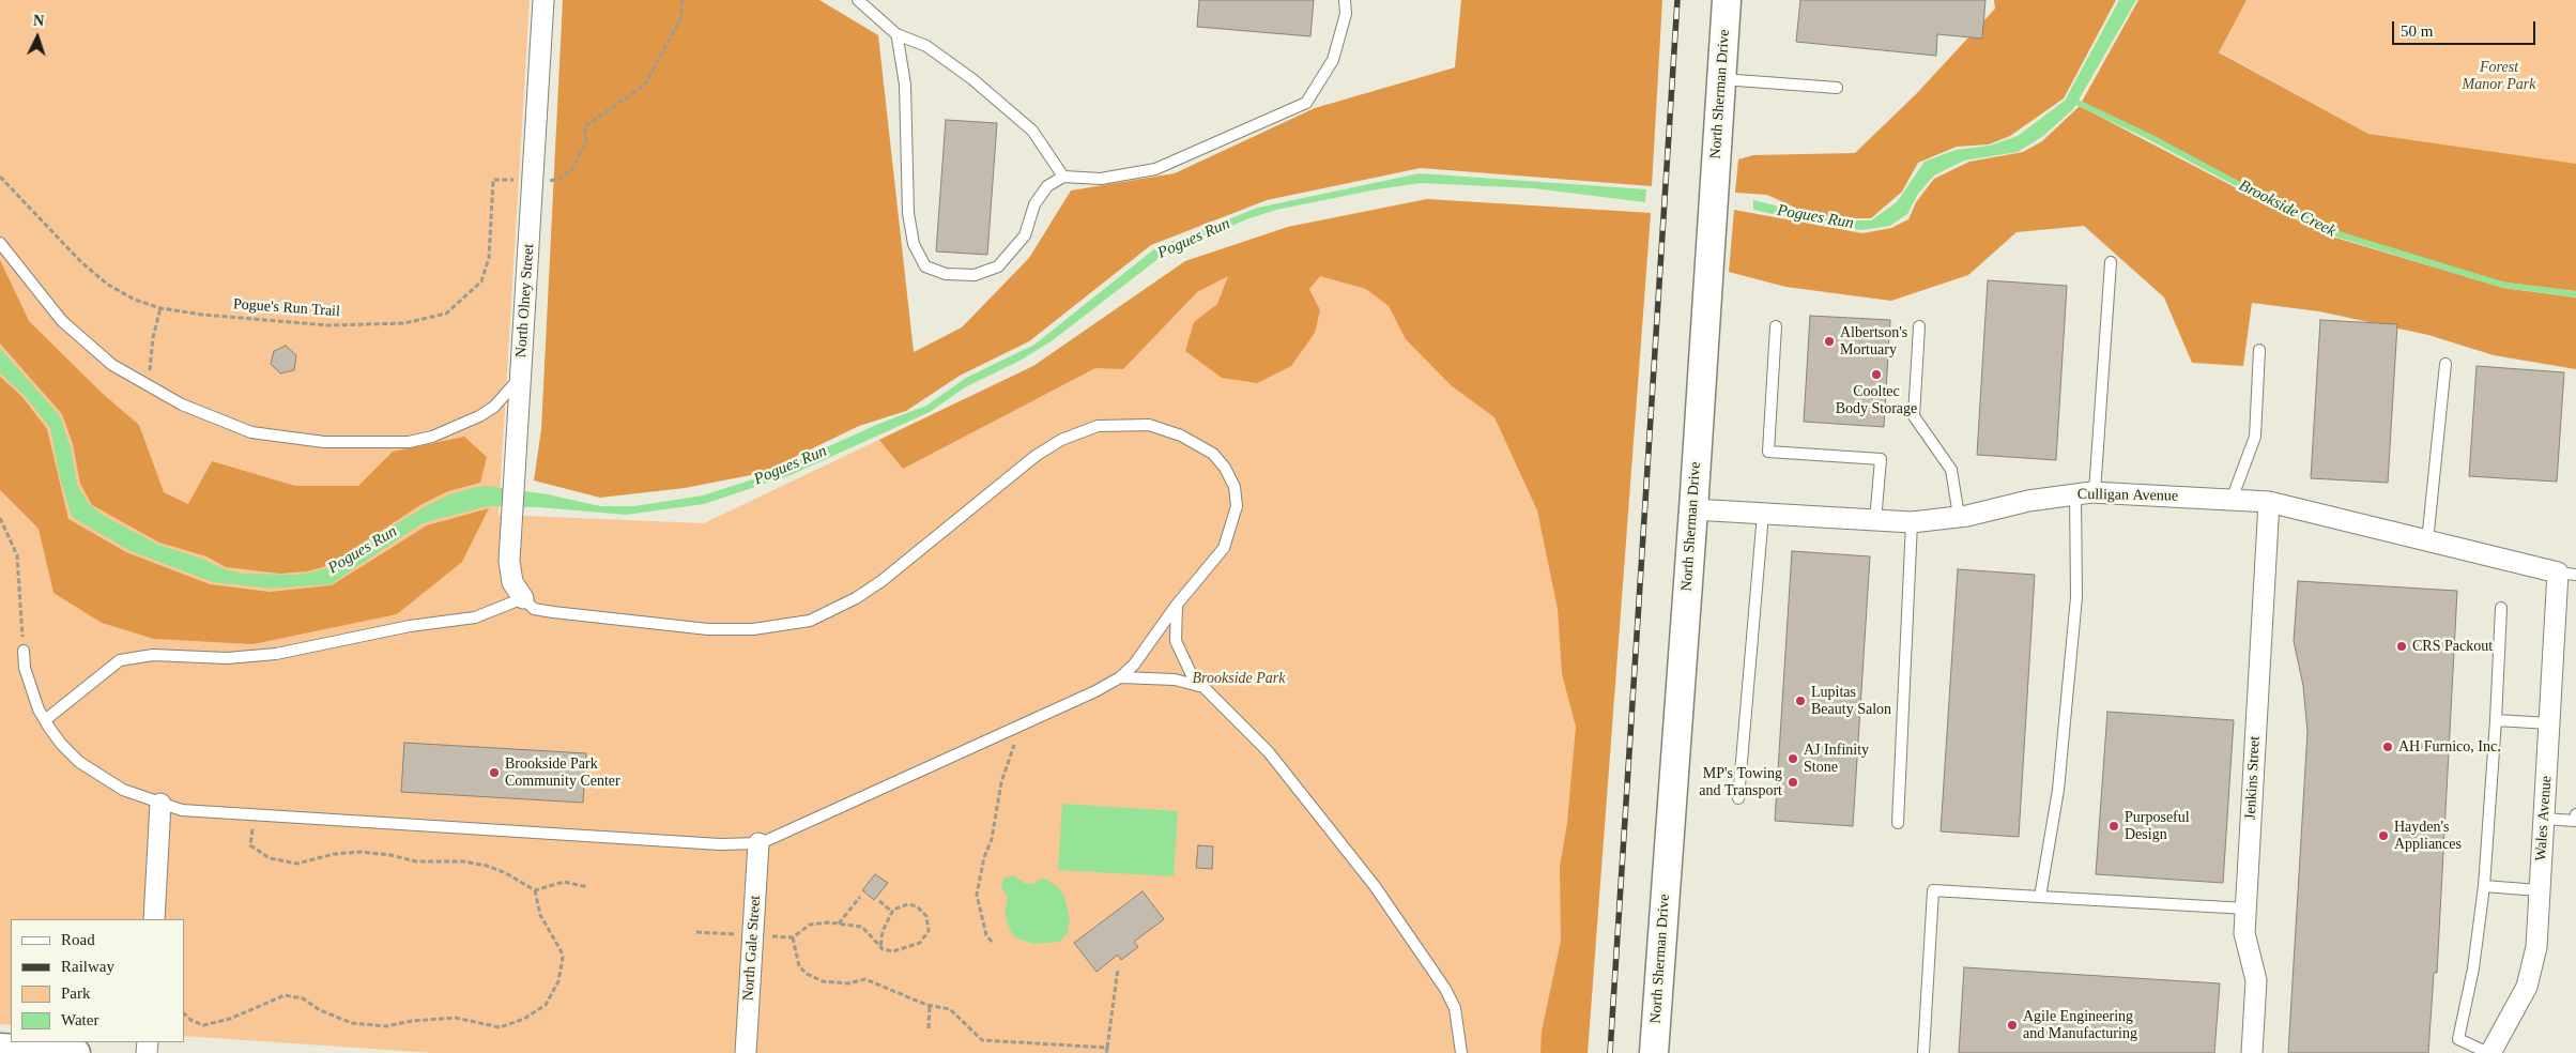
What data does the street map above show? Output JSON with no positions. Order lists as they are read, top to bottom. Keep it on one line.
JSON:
{"streets":{"main road":["North Sherman Drive"],"street":["North Olney Street","Culligan Avenue","Jenkins Street","Wales Avenue","North Gale Street"],"path":["Pogue's Run Trail"]},"crossings":[["North Sherman Drive","Culligan Avenue"],["Culligan Avenue","Jenkins Street"],["Culligan Avenue","Wales Avenue"]],"water":["Brookside Creek","Pogues Run"],"parks":["Forest Manor Park","Brookside Park"],"places":["Albertson's Mortuary","Cooltec Body Storage","CRS Packout","Lupitas Beauty Salon","AH Furnico, Inc.","AJ Infinity Stone","Brookside Park Community Center","MP's Towing and Transport","Purposeful Design","Hayden's Appliances","Agile Engineering and Manufacturing"],"legend":["Road","Railway","Park","Water"],"scale_bar":"50 m","north":"top"}
